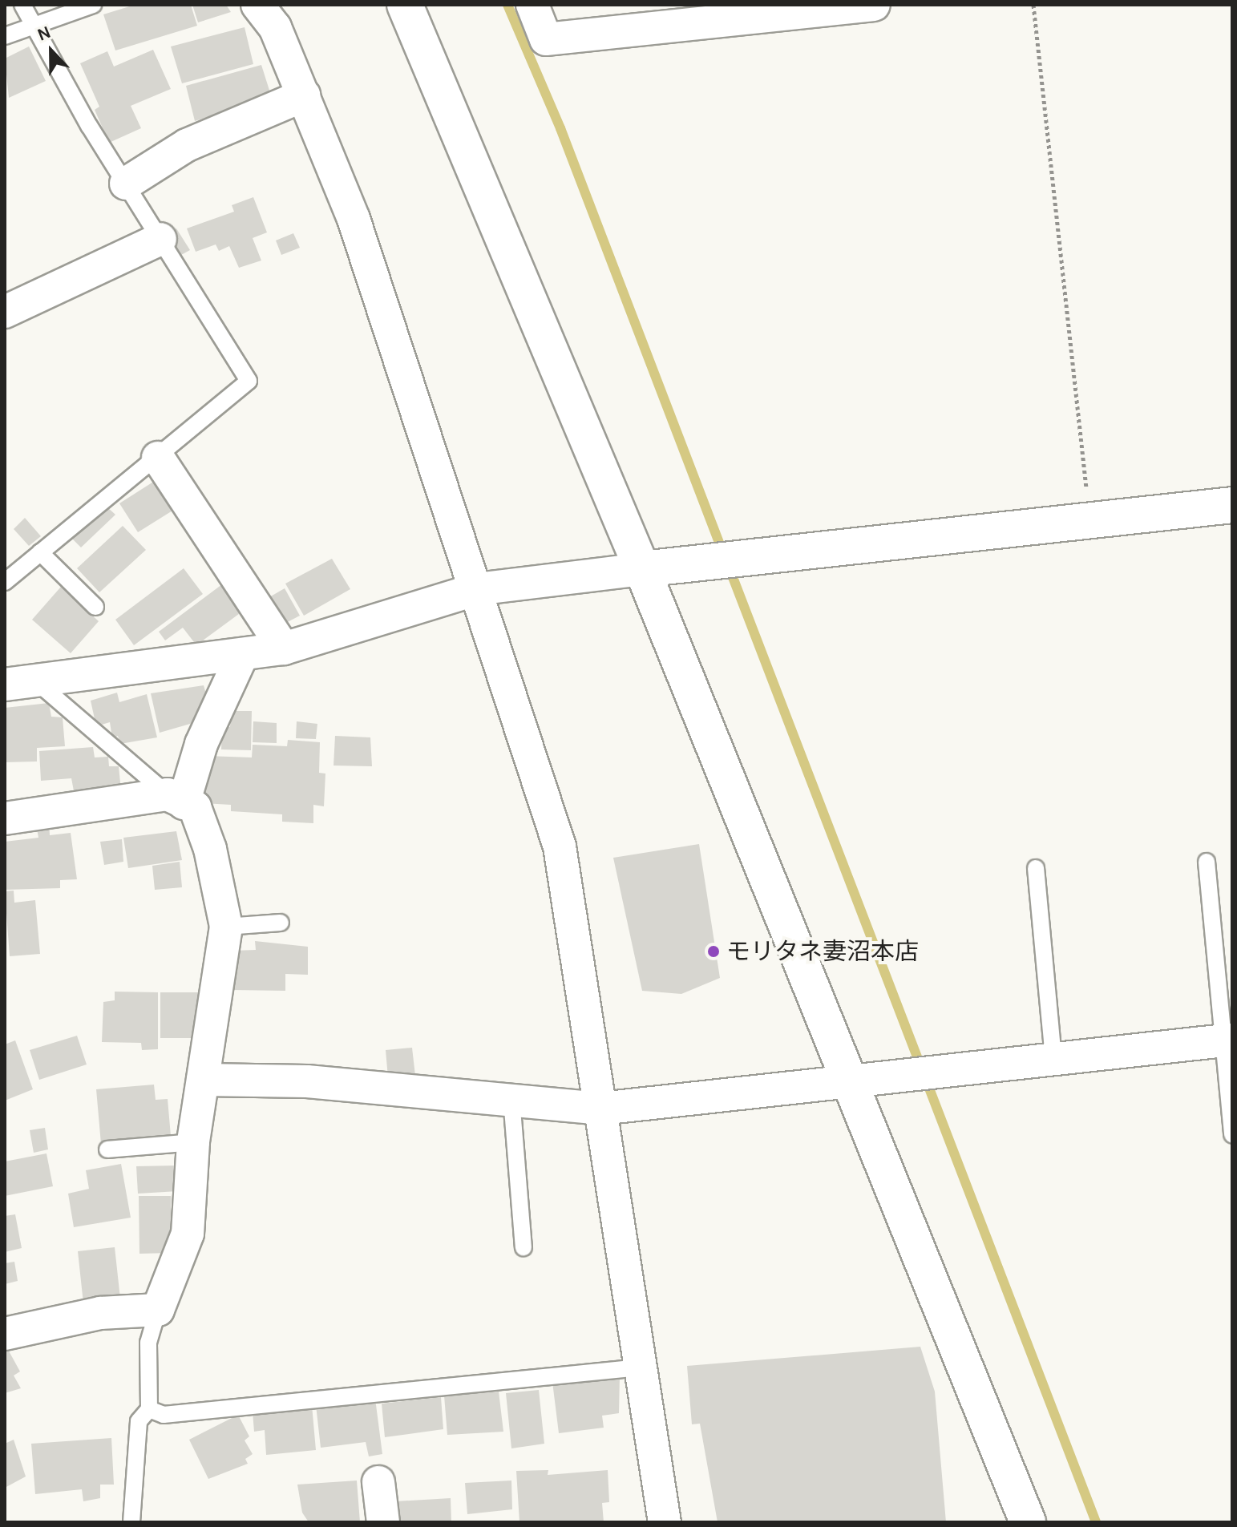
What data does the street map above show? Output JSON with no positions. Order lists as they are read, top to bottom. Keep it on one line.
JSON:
{"places":["モリタネ妻沼本店"],"north":"top"}
